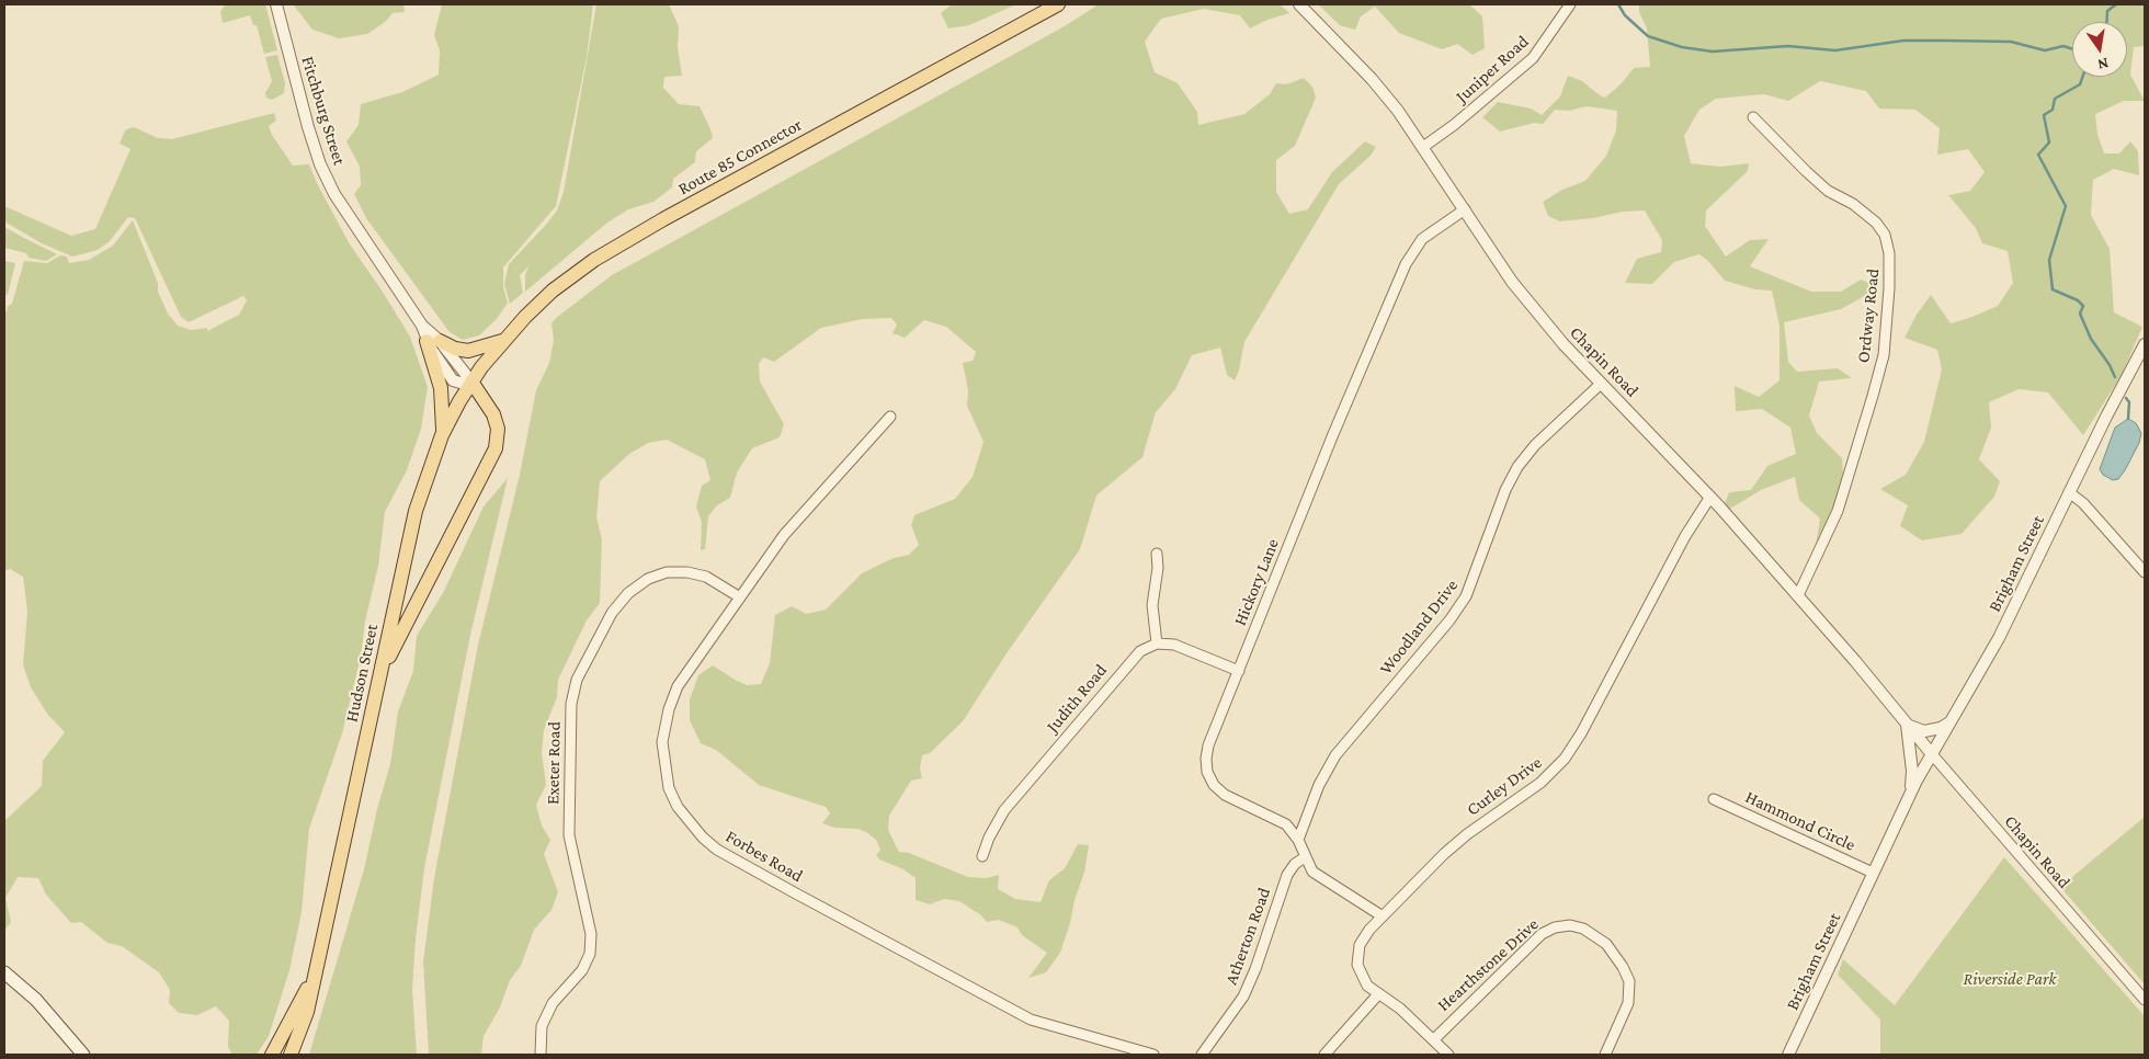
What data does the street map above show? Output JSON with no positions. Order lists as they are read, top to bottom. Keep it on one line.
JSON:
{"streets":{"main road":["Route 85 Connector","Hudson Street"],"street":["Juniper Road","Fitchburg Street","Ordway Road","Chapin Road","Brigham Street","Hickory Lane","Woodland Drive","Judith Road","Exeter Road","Curley Drive","Hammond Circle","Forbes Road","Atherton Road","Hearthstone Drive"]},"crossings":[["Juniper Road","Chapin Road"],["Route 85 Connector","Hudson Street"],["Ordway Road","Chapin Road"],["Chapin Road","Brigham Street"],["Chapin Road","Hickory Lane"],["Chapin Road","Woodland Drive"],["Chapin Road","Curley Drive"],["Brigham Street","Hammond Circle"],["Hickory Lane","Woodland Drive"],["Hickory Lane","Curley Drive"],["Hickory Lane","Atherton Road"],["Exeter Road","Forbes Road"],["Curley Drive","Hearthstone Drive"]],"parks":["Riverside Park"],"north":"bottom"}
